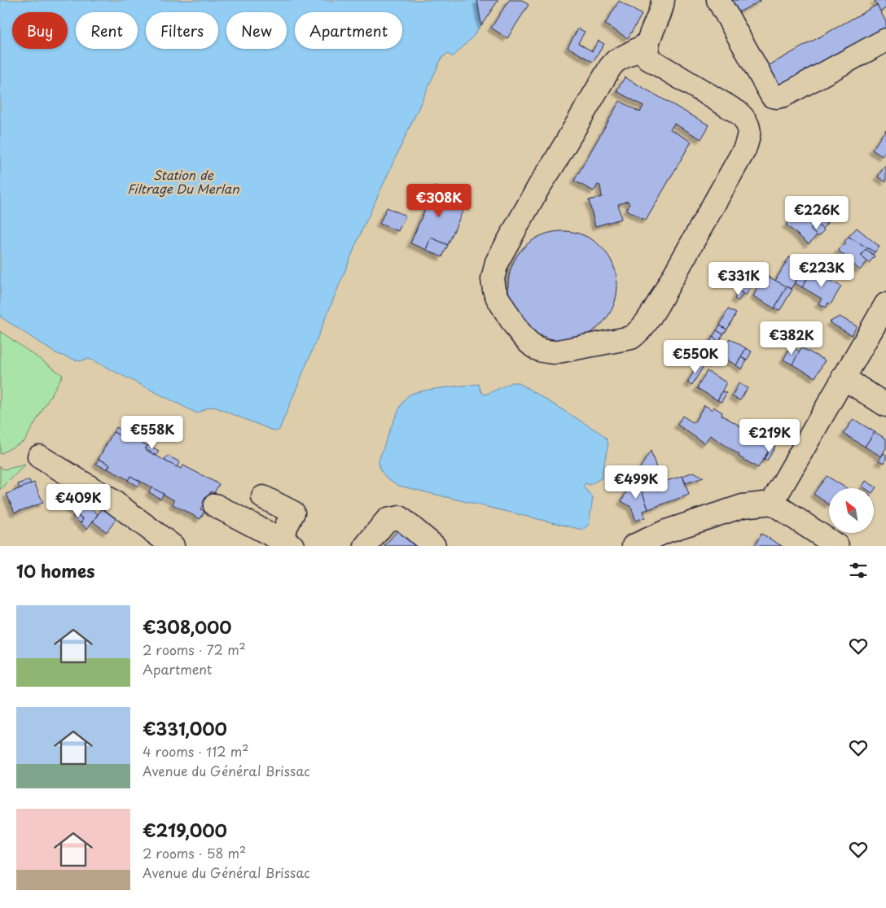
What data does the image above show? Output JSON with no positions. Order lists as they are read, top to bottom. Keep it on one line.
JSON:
{"water":["Station de Filtrage Du Merlan"],"north":"top left","page":{"chip":["Buy","Rent","Filters","New","Apartment"],"price":["€308K","€226K","€223K","€331K","€382K","€550K","€558K","€219K","€499K","€409K"],"heading":"10 homes","list":[{"name":"€308,000","note":"2 rooms · 72 m² · Apartment"},{"name":"€331,000","note":"4 rooms · 112 m² · Avenue du Général Brissac"},{"name":"€219,000","note":"2 rooms · 58 m² · Avenue du Général Brissac"}]}}
